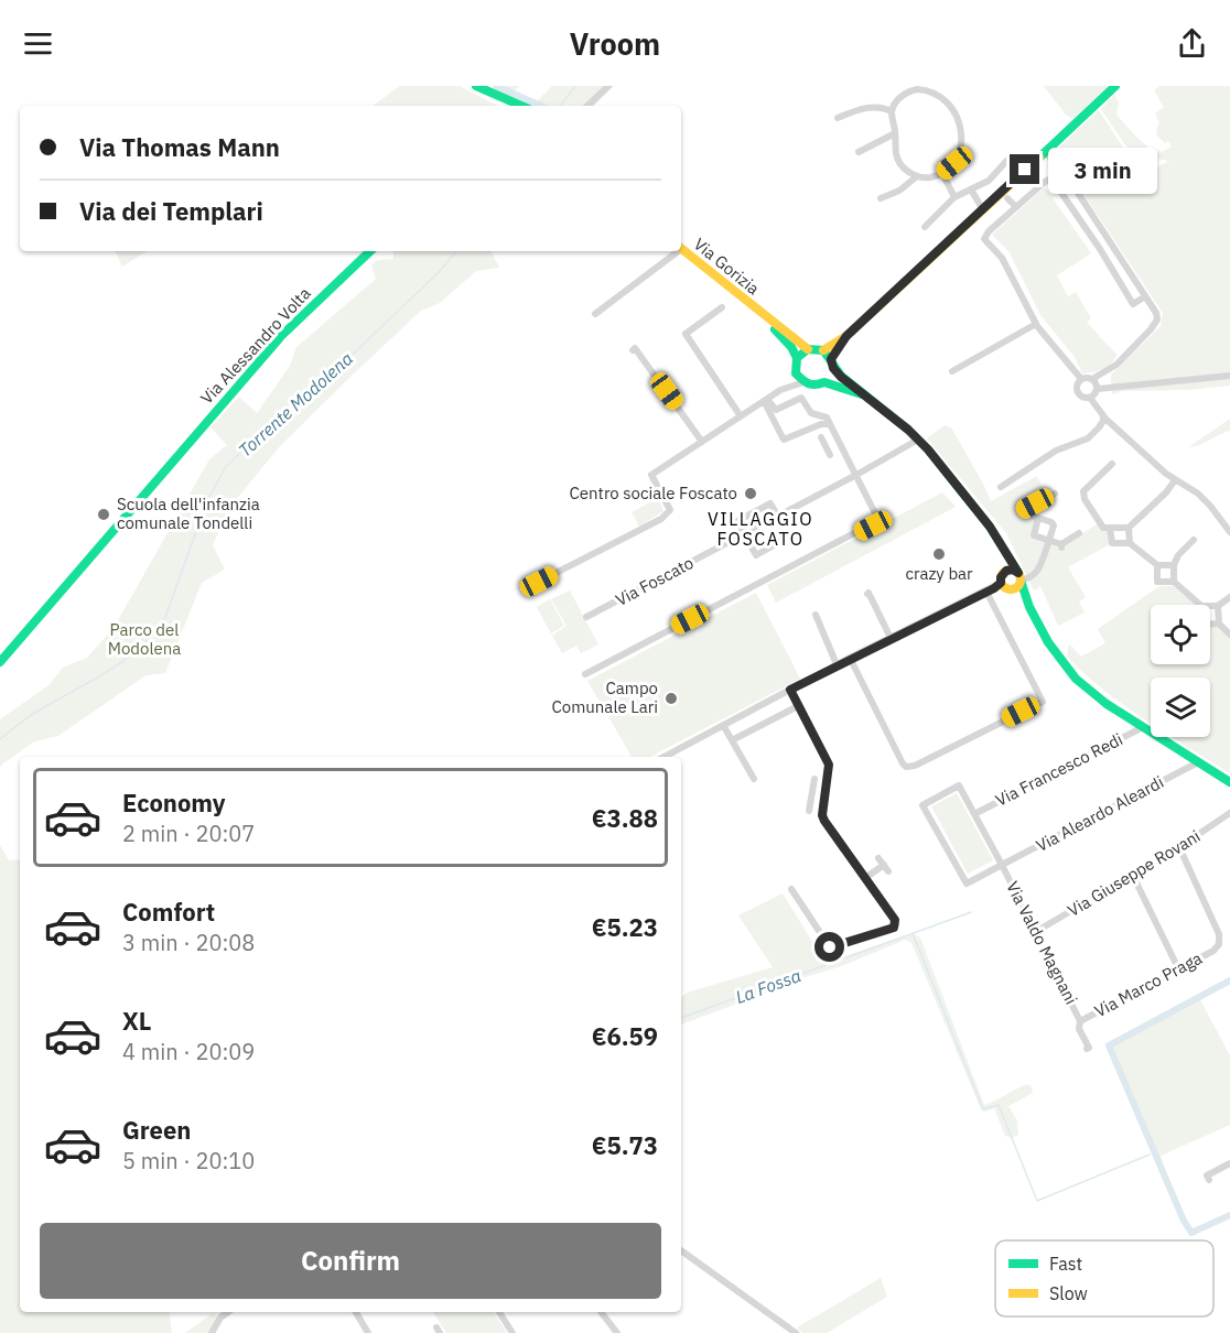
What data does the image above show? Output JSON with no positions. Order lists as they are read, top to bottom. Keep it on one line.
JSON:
{"streets":{"main road":["Via Gorizia","Via Alessandro Volta"],"street":["Via Foscato","Via Francesco Redi","Via Aleardo Aleardi","Via Giuseppe Rovani","Via Valdo Magnani","Via Marco Praga"]},"crossings":[["Via Francesco Redi","Via Aleardo Aleardi"],["Via Aleardo Aleardi","Via Valdo Magnani"],["Via Giuseppe Rovani","Via Valdo Magnani"],["Via Giuseppe Rovani","Via Marco Praga"],["Via Valdo Magnani","Via Marco Praga"]],"districts":["VILLAGGIO FOSCATO"],"water":["Torrente Modolena","La Fossa"],"parks":["Parco del Modolena"],"places":["Centro sociale Foscato","Scuola dell'infanzia comunale Tondelli","crazy bar","Campo Comunale Lari"],"legend":["Fast","Slow"],"page":{"header":"Vroom","banner":["Via Thomas Mann","Via dei Templari"],"bubble":"3 min","list":[{"name":"Economy","note":"2 min · 20:07","value":"€3.88"},{"name":"Comfort","note":"3 min · 20:08","value":"€5.23"},{"name":"XL","note":"4 min · 20:09","value":"€6.59"},{"name":"Green","note":"5 min · 20:10","value":"€5.73"}],"buttons":"Confirm"}}
